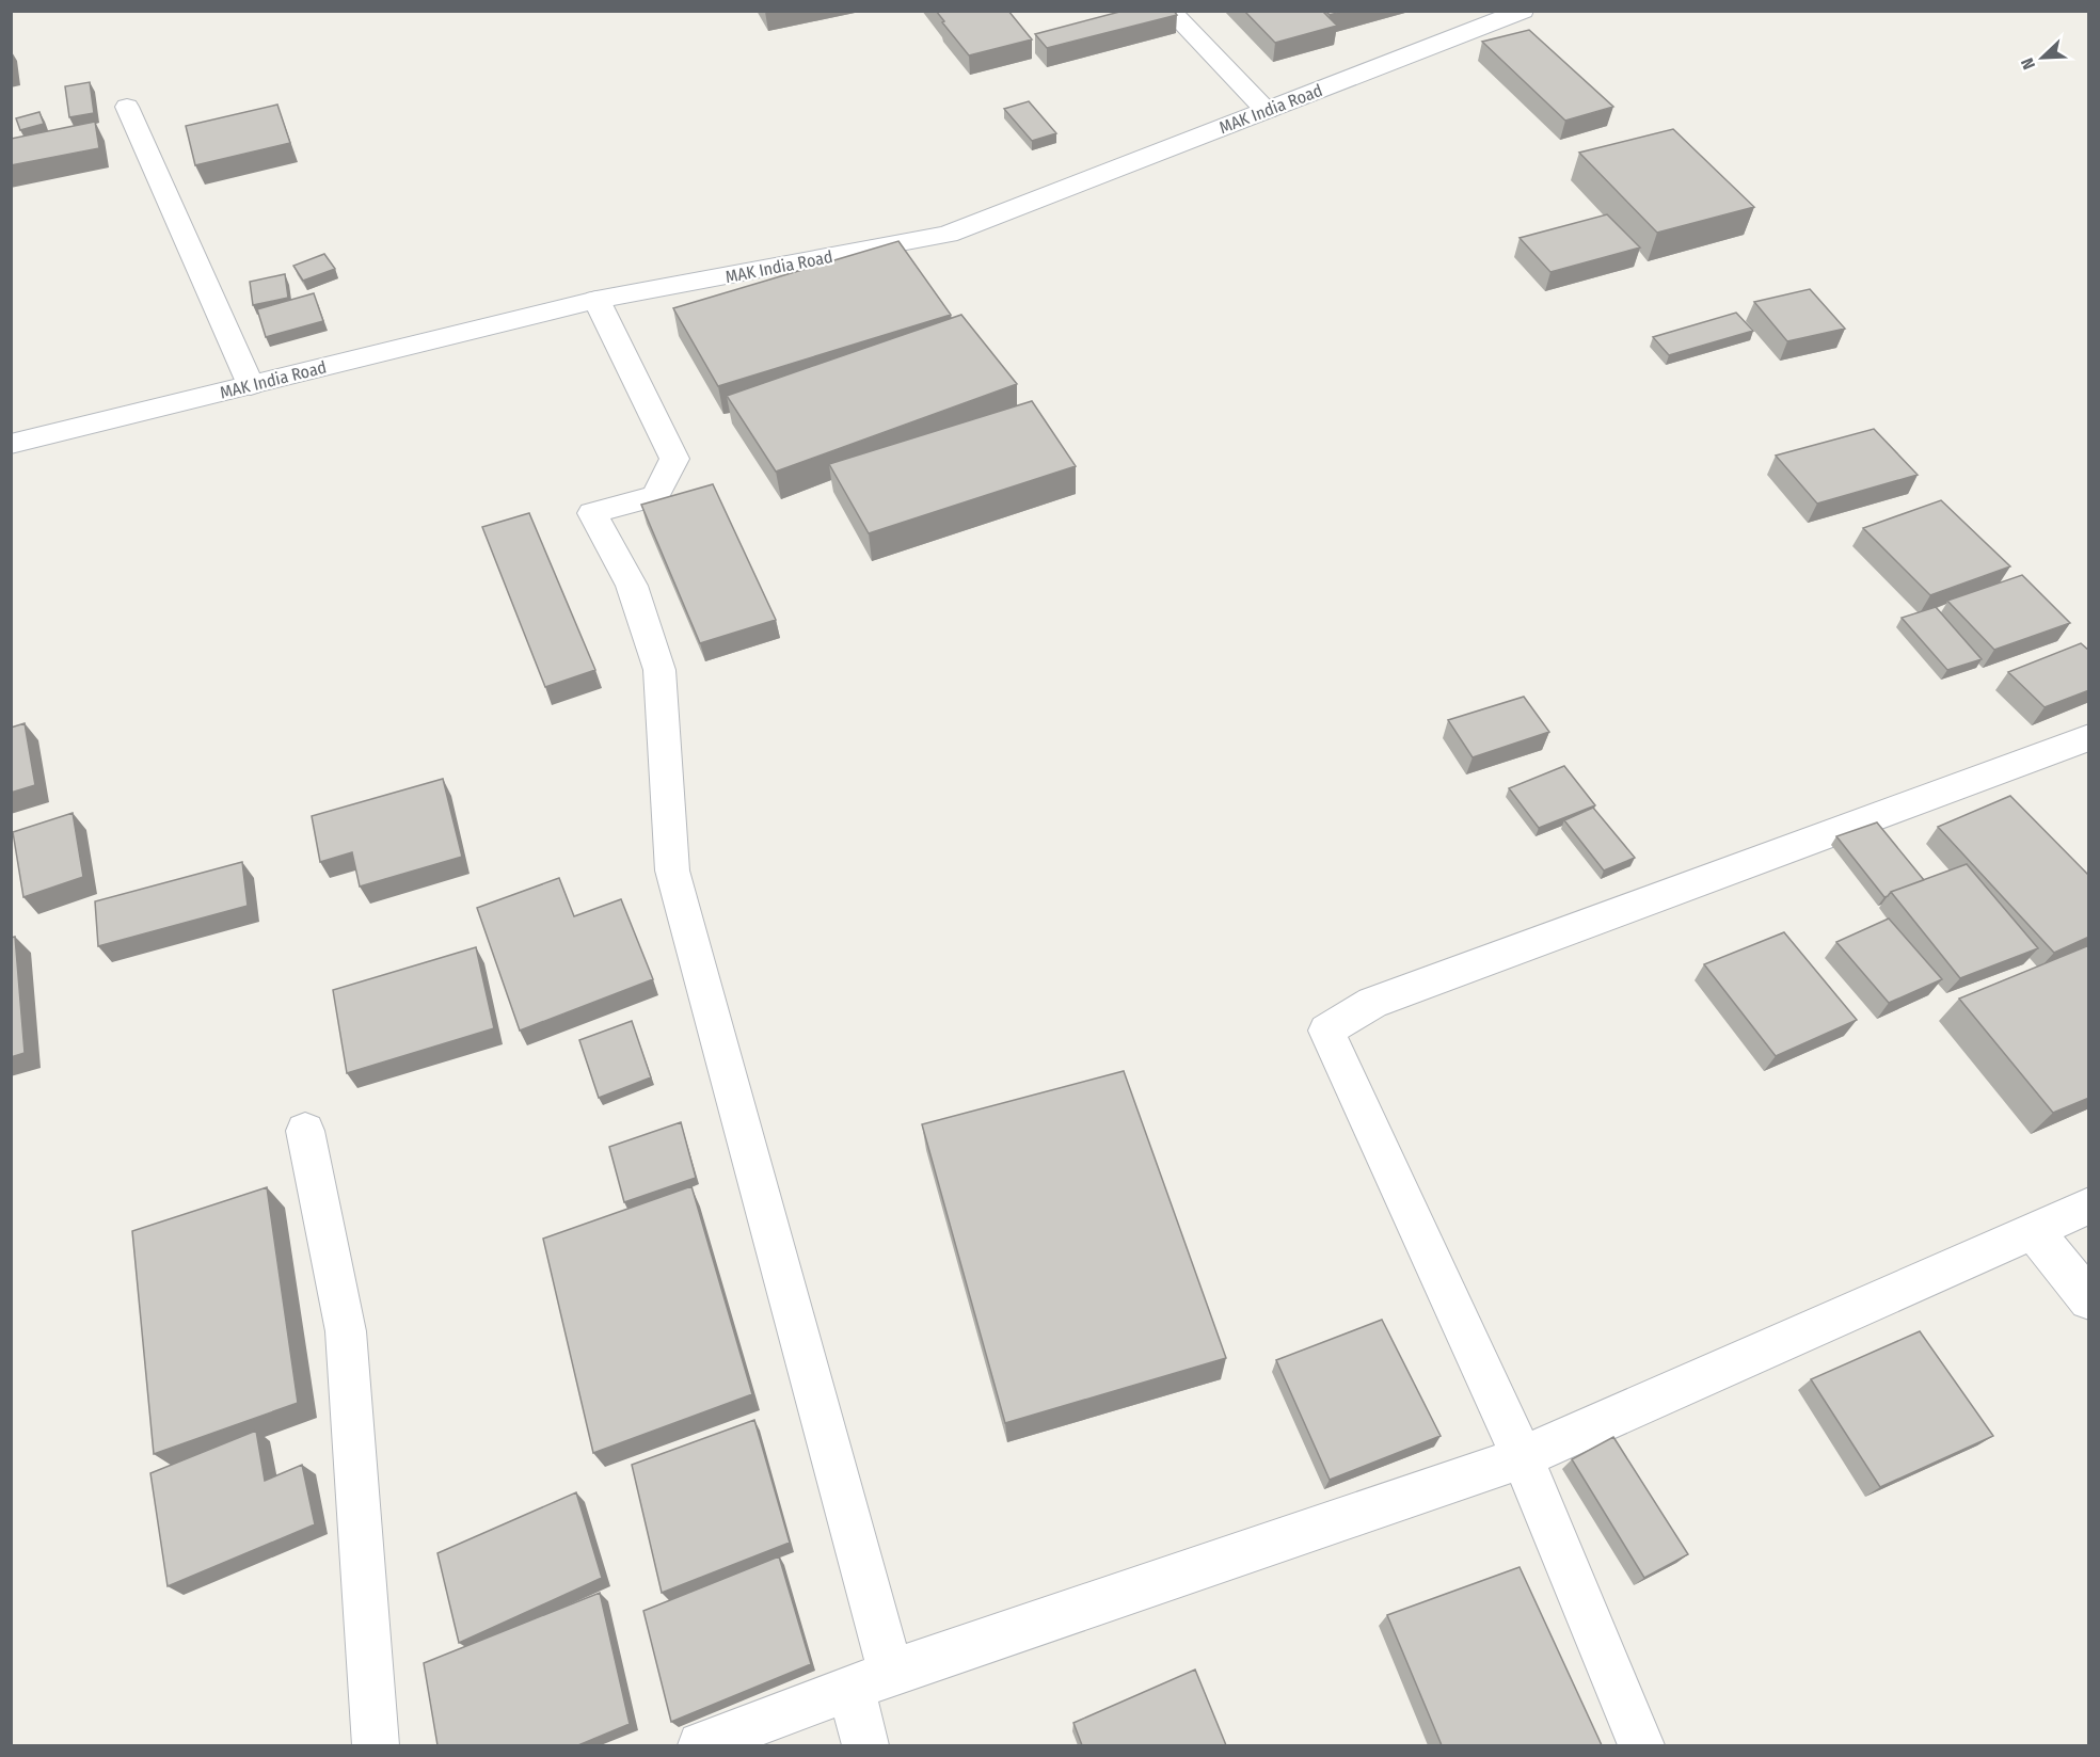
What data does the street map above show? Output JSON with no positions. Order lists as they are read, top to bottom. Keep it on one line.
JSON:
{"streets":{"street":["MAK India Road"]},"north":"bottom left"}
